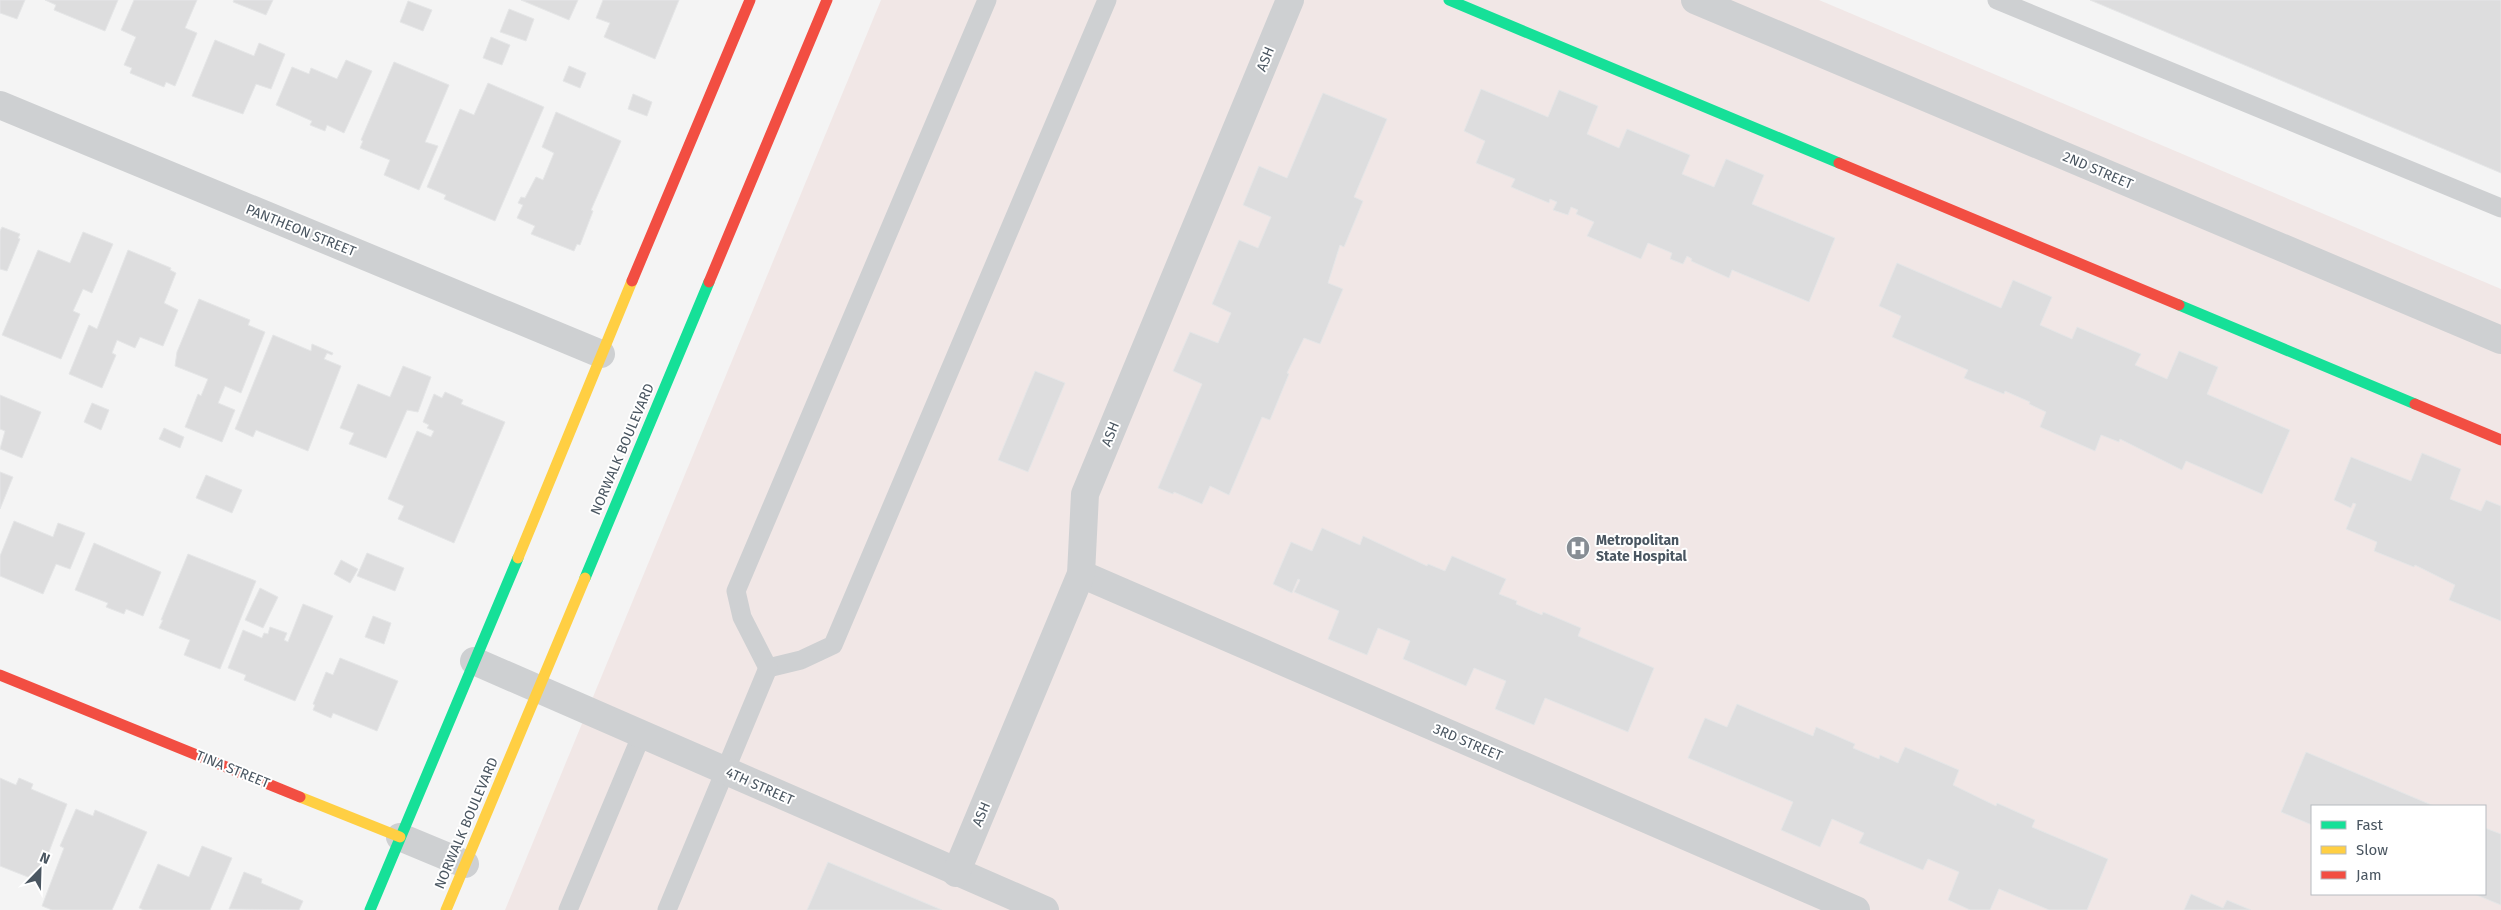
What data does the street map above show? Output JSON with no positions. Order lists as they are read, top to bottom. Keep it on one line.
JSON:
{"streets":{"main road":["NORWALK BOULEVARD","TINA STREET"],"street":["ASH","2ND STREET","PANTHEON STREET","3RD STREET","4TH STREET"]},"crossings":[["ASH","3RD STREET"],["ASH","4TH STREET"],["NORWALK BOULEVARD","TINA STREET"],["NORWALK BOULEVARD","4TH STREET"]],"places":{"hospital":["Metropolitan State Hospital"]},"legend":["Fast","Slow","Jam"],"north":"top right"}
